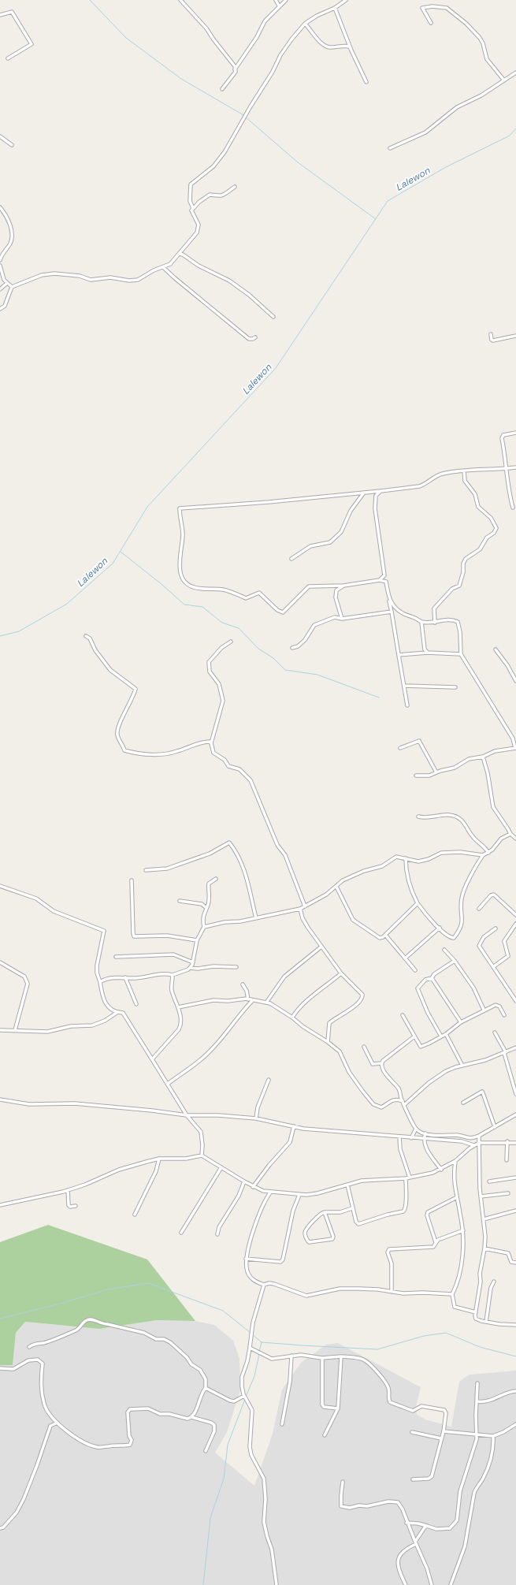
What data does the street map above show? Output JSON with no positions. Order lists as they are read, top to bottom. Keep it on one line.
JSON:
{"water":["Lalewon"]}
